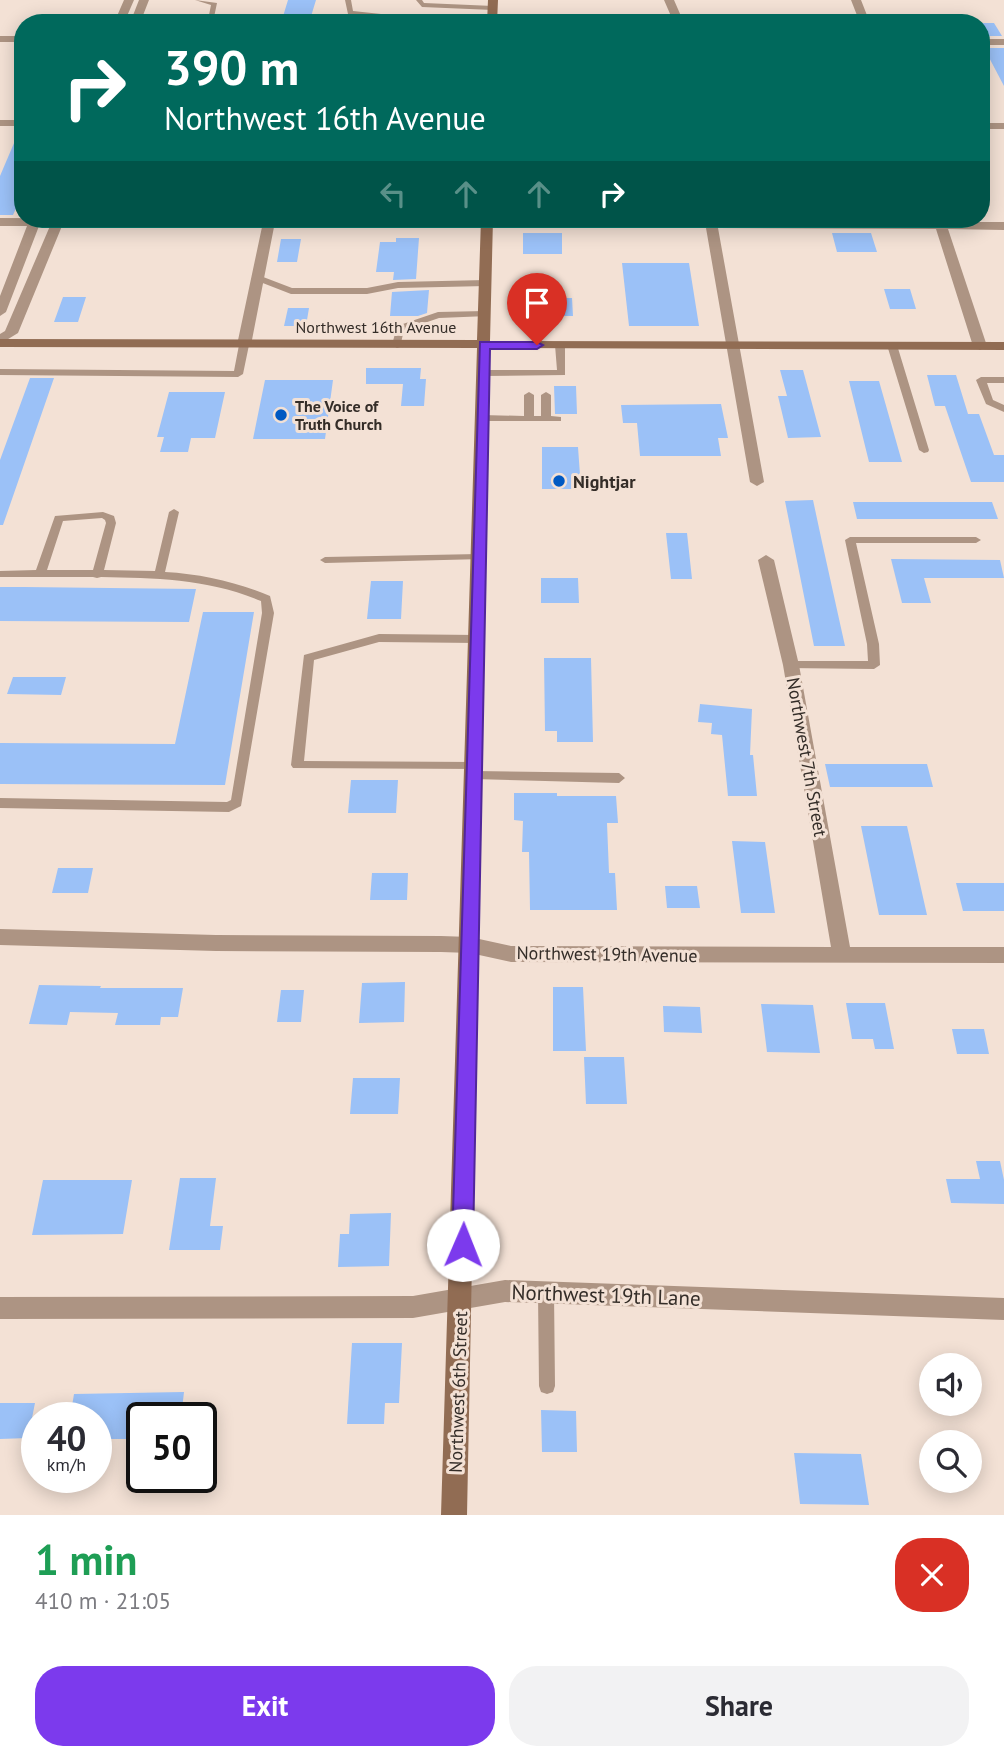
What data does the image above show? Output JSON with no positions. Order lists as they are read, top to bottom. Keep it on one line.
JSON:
{"streets":{"main road":["Northwest 16th Avenue","Northwest 6th Street"],"street":["Northwest 7th Street","Northwest 19th Avenue","Northwest 19th Lane"]},"crossings":[["Northwest 16th Avenue","Northwest 6th Street"],["Northwest 7th Street","Northwest 19th Avenue"],["Northwest 19th Avenue","Northwest 6th Street"],["Northwest 19th Lane","Northwest 6th Street"]],"places":["The Voice of Truth Church","Nightjar"],"page":{"turn":["390 m","Northwest 16th Avenue"],"speed":"40 km/h","limit":"50","heading":["1 min","410 m · 21:05"],"buttons":["Exit","Share"]}}
